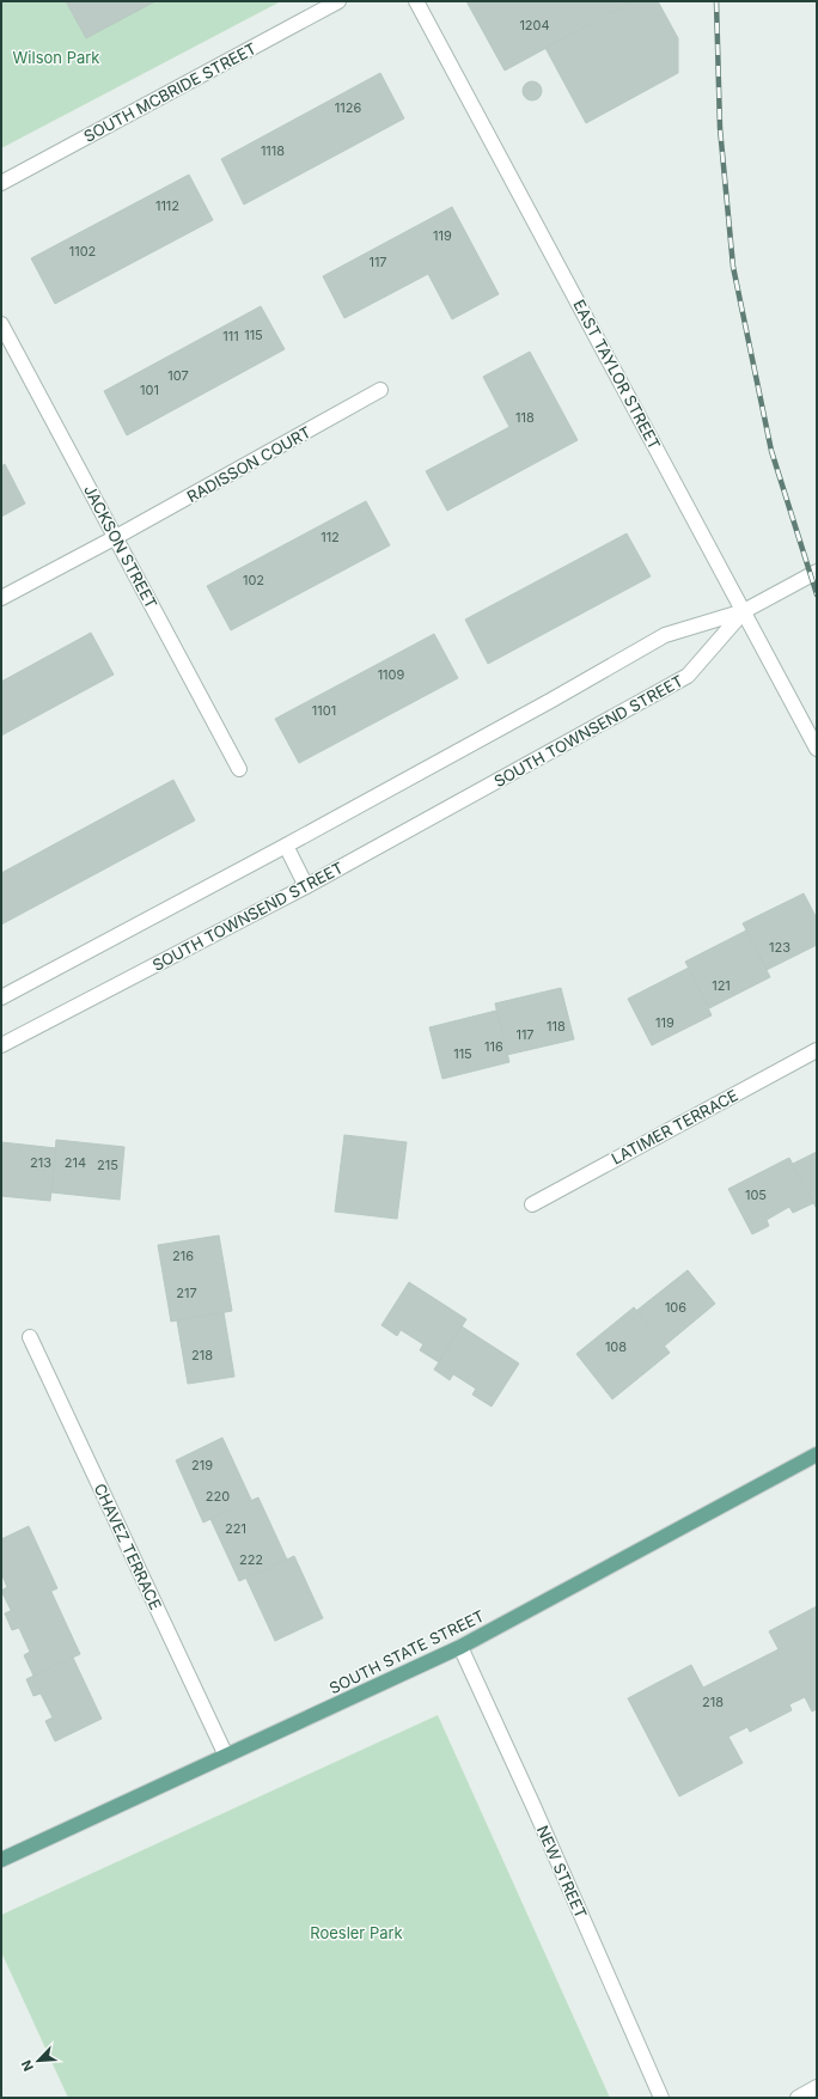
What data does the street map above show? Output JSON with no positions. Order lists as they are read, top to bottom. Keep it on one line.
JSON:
{"streets":{"main road":["SOUTH STATE STREET"],"street":["SOUTH MCBRIDE STREET","EAST TAYLOR STREET","RADISSON COURT","JACKSON STREET","SOUTH TOWNSEND STREET","LATIMER TERRACE","CHAVEZ TERRACE","NEW STREET"]},"crossings":[["EAST TAYLOR STREET","SOUTH TOWNSEND STREET"],["RADISSON COURT","JACKSON STREET"],["CHAVEZ TERRACE","SOUTH STATE STREET"],["SOUTH STATE STREET","NEW STREET"]],"parks":["Wilson Park","Roesler Park"],"house_numbers":["1204","1126","1118","1112","119","1102","117","115","111","107","101","118","112","102","1109","1101","123","121","119","118","117","116","115","213","214","215","105","216","217","106","108","218","219","220","221","222","218"],"north":"bottom left"}
